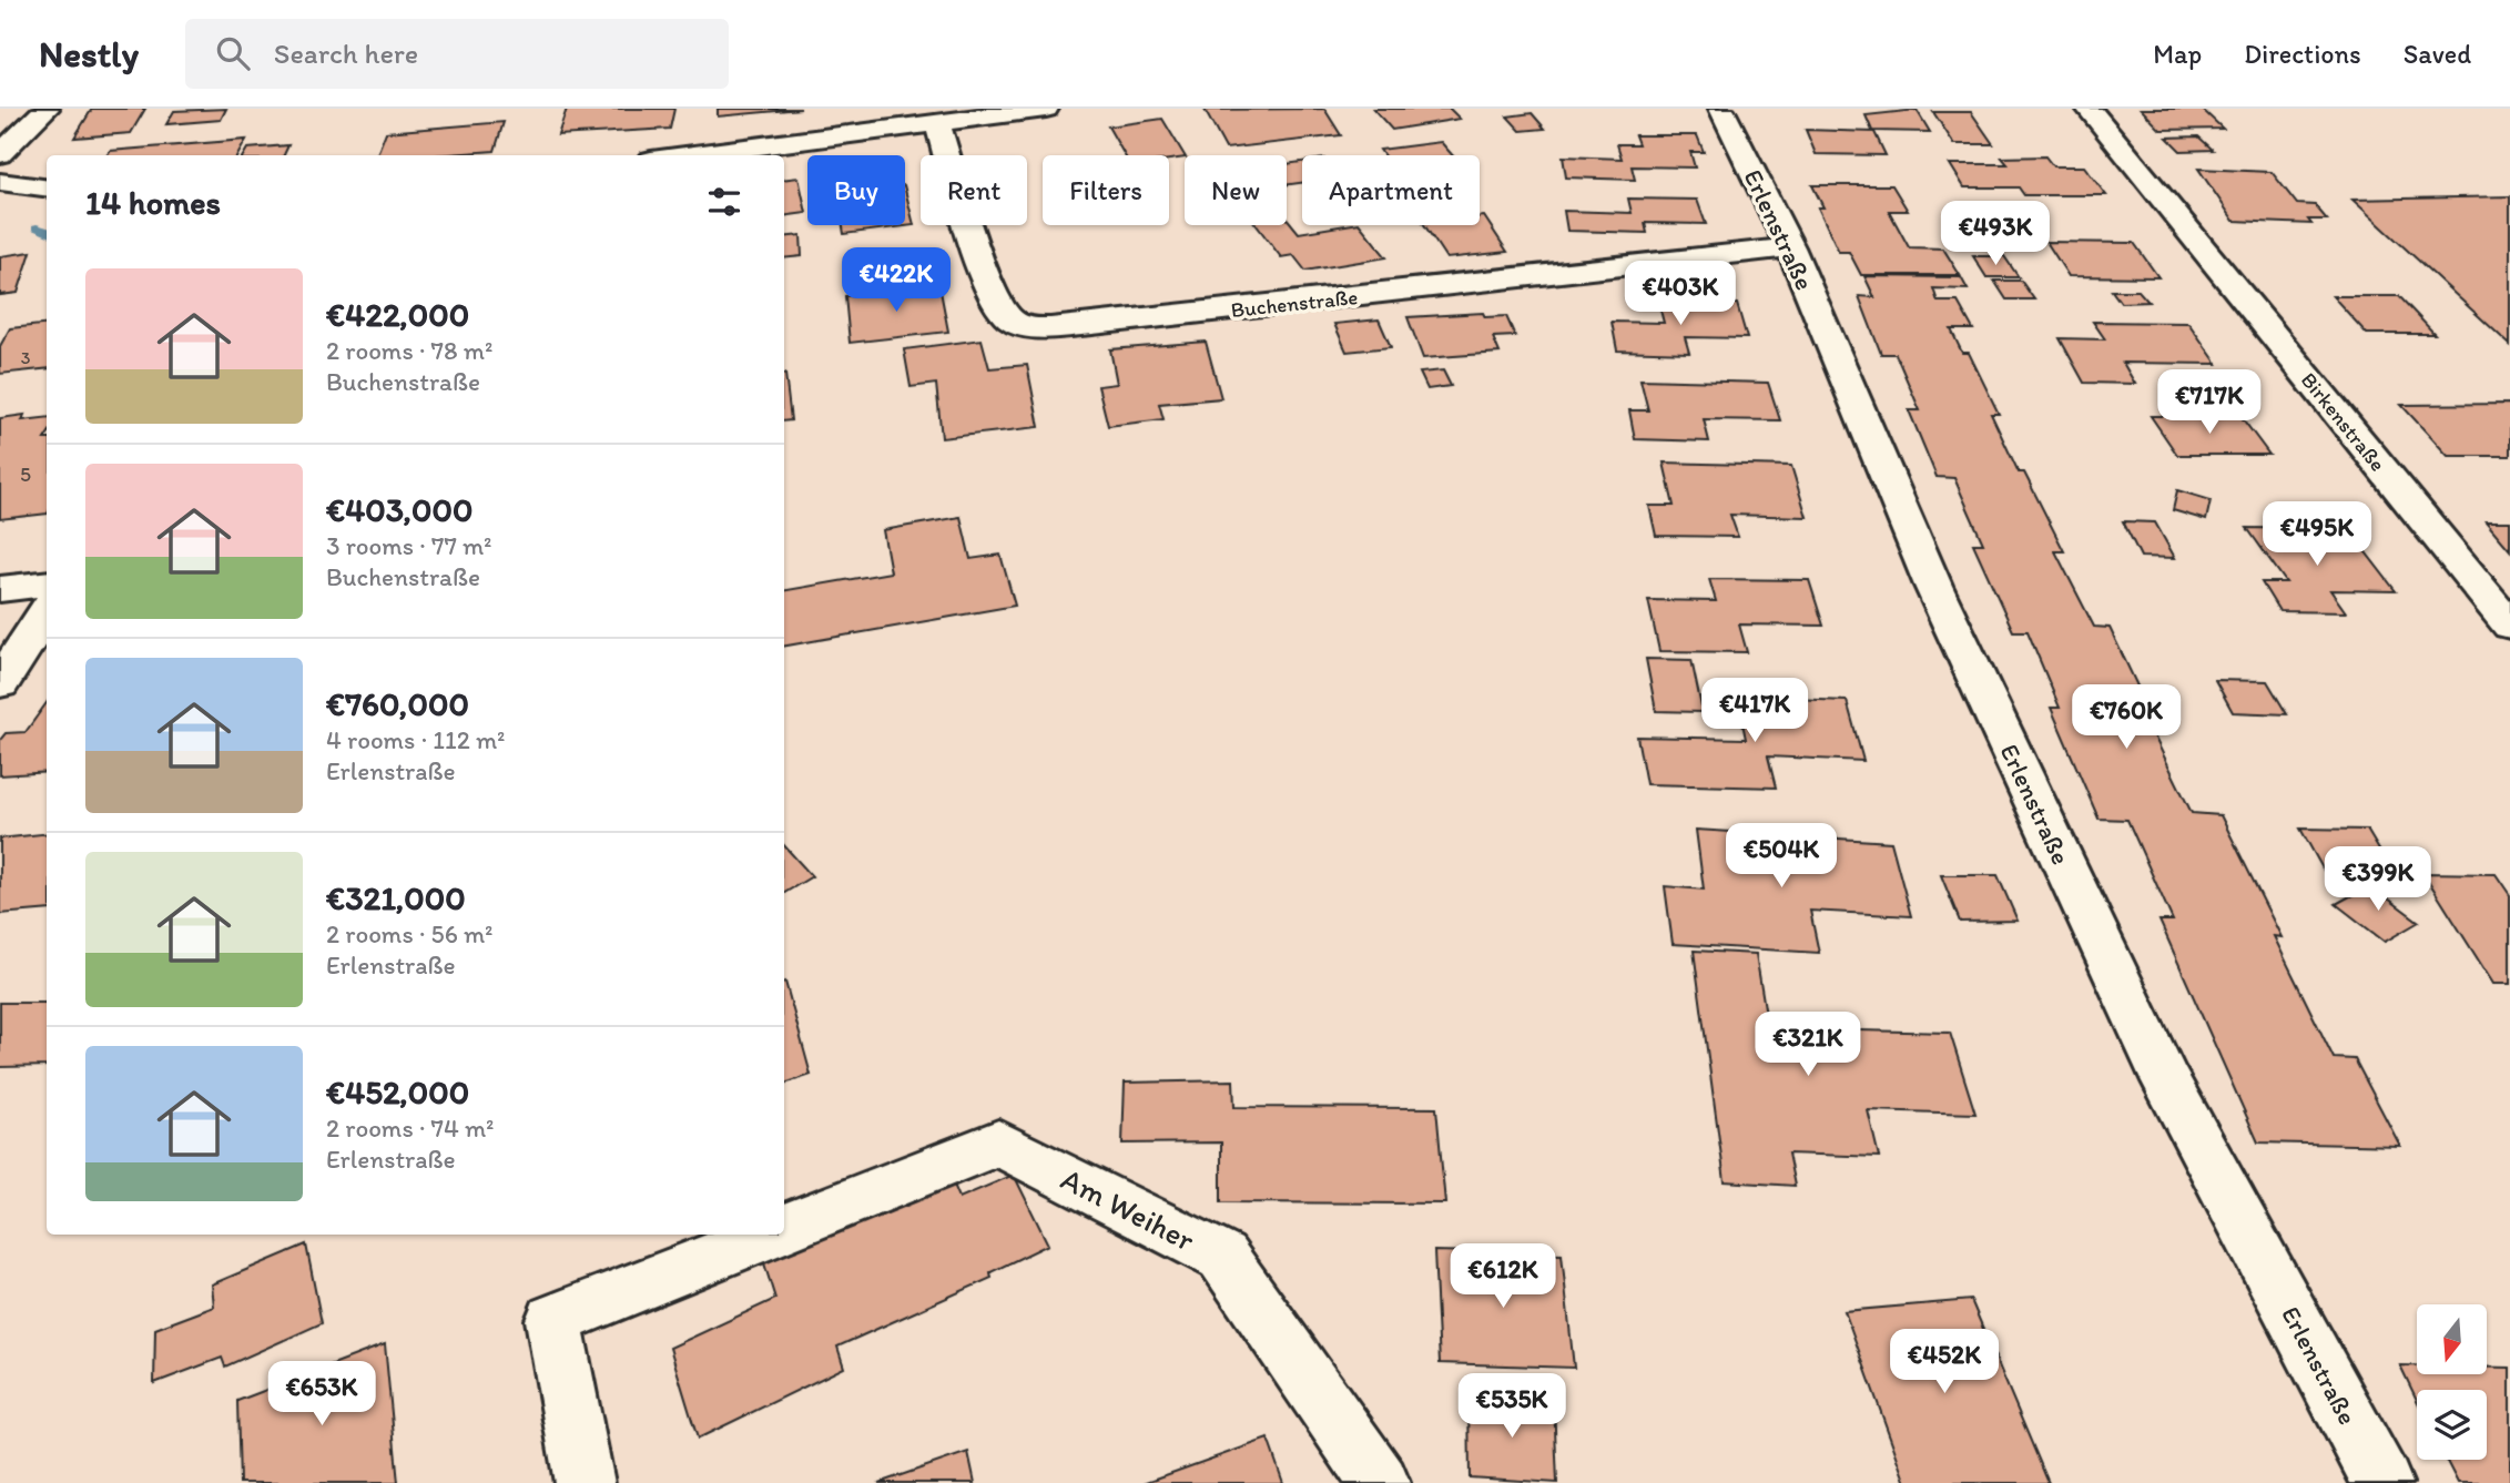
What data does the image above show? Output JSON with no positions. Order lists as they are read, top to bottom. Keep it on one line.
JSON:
{"streets":{"street":["Erlenstraße","Buchenstraße","Birkenstraße","Am Weiher"]},"crossings":[["Erlenstraße","Buchenstraße"]],"house_numbers":["3","5"],"north":"bottom","page":{"header":"Nestly","search":"Search here","nav":["Map","Directions","Saved"],"chip":["Buy","Rent","Filters","New","Apartment"],"heading":"14 homes","price":["€493K","€422K","€403K","€717K","€495K","€417K","€760K","€504K","€399K","€321K","€612K","€452K","€653K","€535K"],"list":[{"name":"€422,000","note":"2 rooms · 78 m² · Buchenstraße"},{"name":"€403,000","note":"3 rooms · 77 m² · Buchenstraße"},{"name":"€760,000","note":"4 rooms · 112 m² · Erlenstraße"},{"name":"€321,000","note":"2 rooms · 56 m² · Erlenstraße"},{"name":"€452,000","note":"2 rooms · 74 m² · Erlenstraße"}]}}
